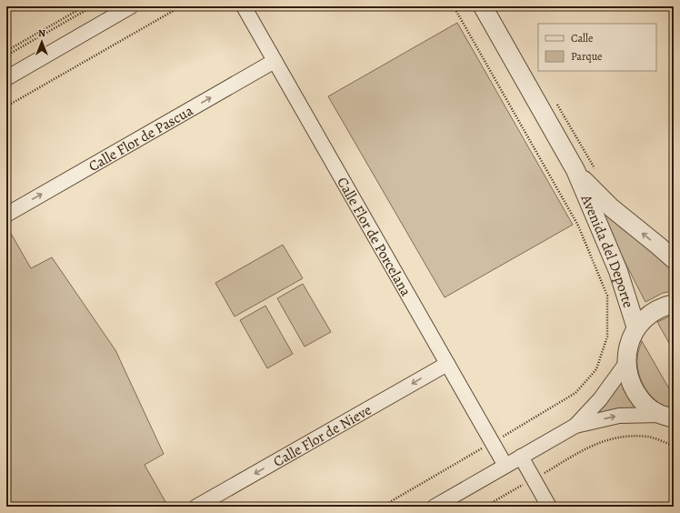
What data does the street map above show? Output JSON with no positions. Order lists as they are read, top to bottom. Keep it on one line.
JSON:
{"streets":{"street":["Calle Flor de Pascua","Calle Flor de Porcelana","Avenida del Deporte","Calle Flor de Nieve"]},"crossings":[["Calle Flor de Pascua","Calle Flor de Porcelana"],["Calle Flor de Porcelana","Calle Flor de Nieve"]],"one_way":["Calle Flor de Nieve"],"legend":["Calle","Parque"],"north":"top"}
